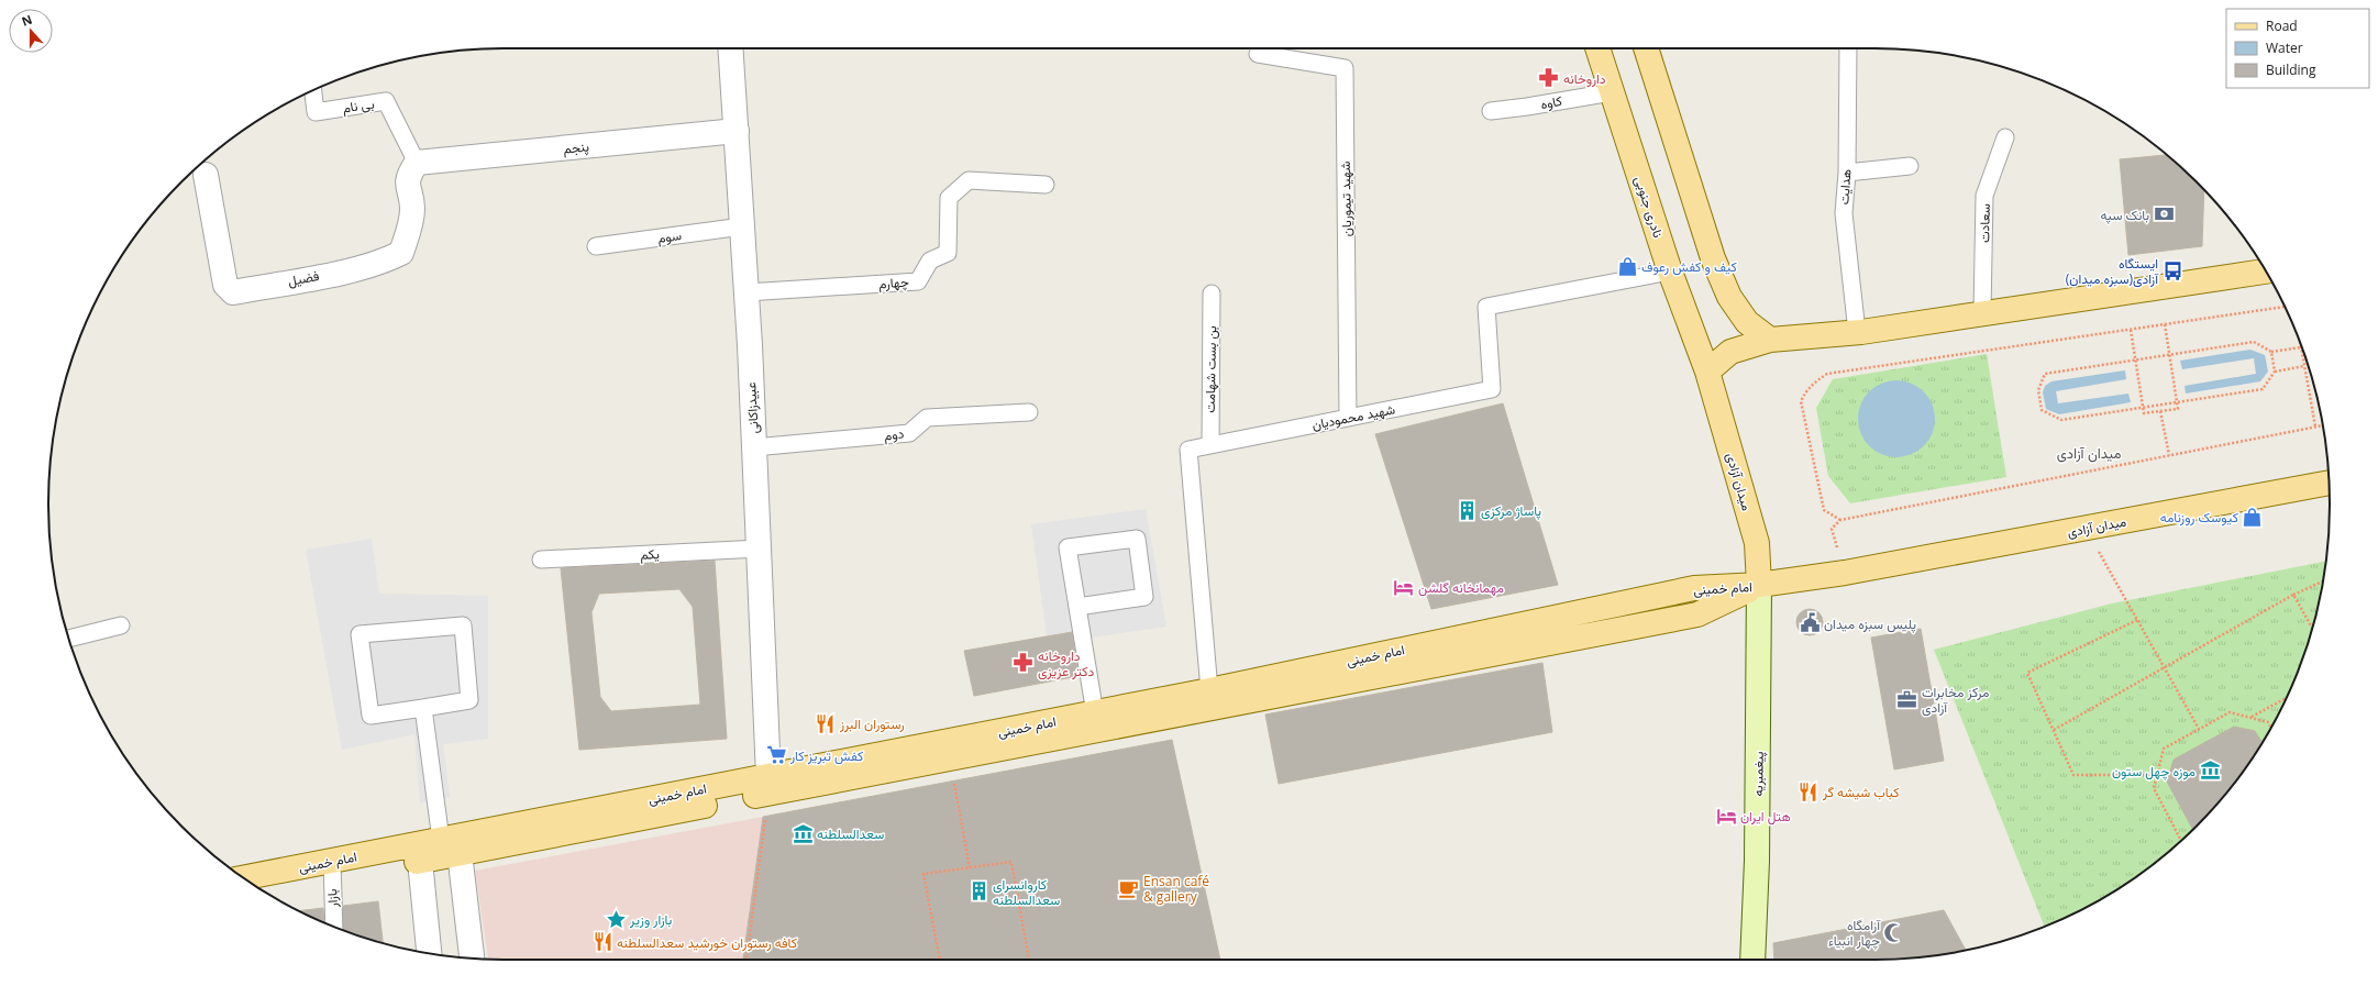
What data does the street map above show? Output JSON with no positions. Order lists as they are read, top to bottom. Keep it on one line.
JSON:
{"streets":{"main road":["نادری جنوبی","میدان آزادی","امام خمینی","پیغمبریه"],"street":["پنجم","فضیل","عبیدزاکانی"],"lane":["کاوه","بی نام","هدایت","شهید تیموریان","سعادت","سوم","چهارم","بن بست شهامت","شهید محمودیان","دوم","یکم","بازار"]},"crossings":[["کاوه","نادری جنوبی"],["بی نام","پنجم"],["بی نام","فضیل"],["پنجم","فضیل"],["پنجم","عبیدزاکانی"],["شهید تیموریان","شهید محمودیان"],["نادری جنوبی","شهید محمودیان"],["نادری جنوبی","میدان آزادی"],["سوم","عبیدزاکانی"],["چهارم","عبیدزاکانی"],["بن بست شهامت","شهید محمودیان"],["عبیدزاکانی","دوم"],["عبیدزاکانی","یکم"],["عبیدزاکانی","امام خمینی"],["شهید محمودیان","امام خمینی"],["میدان آزادی","امام خمینی"],["میدان آزادی","پیغمبریه"],["امام خمینی","پیغمبریه"],["امام خمینی","بازار"]],"districts":["میدان آزادی"],"places":{"pharmacy":["داروخانه","داروخانه دکتر عزیزی"],"bank":["بانک سپه"],"shop":["کیف و کفش رعوف","کیوسک روزنامه"],"bus stop":["ایستگاه آزادی(سبزه میدان)"],"building":["پاساژ مرکزی","کاروانسرای سعدالسلطنه"],"hotel":["مهمانخانه گلشن","هتل ایران"],"public building":["پلیس سبزه میدان"],"office":["مرکز مخابرات آزادی"],"restaurant":["رستوران البرز","کباب شیشه گر","کافه رستوران خورشید سعدالسلطنه"],"supermarket":["کفش تبریز کار"],"museum":["موزه چهل ستون","سعدالسلطنه"],"cafe":["Ensan café & gallery"],"place":["بازار وزیر"],"mosque":["آرامگاه چهار انبیاء"]},"legend":["Road","Water","Building"],"north":"top"}
